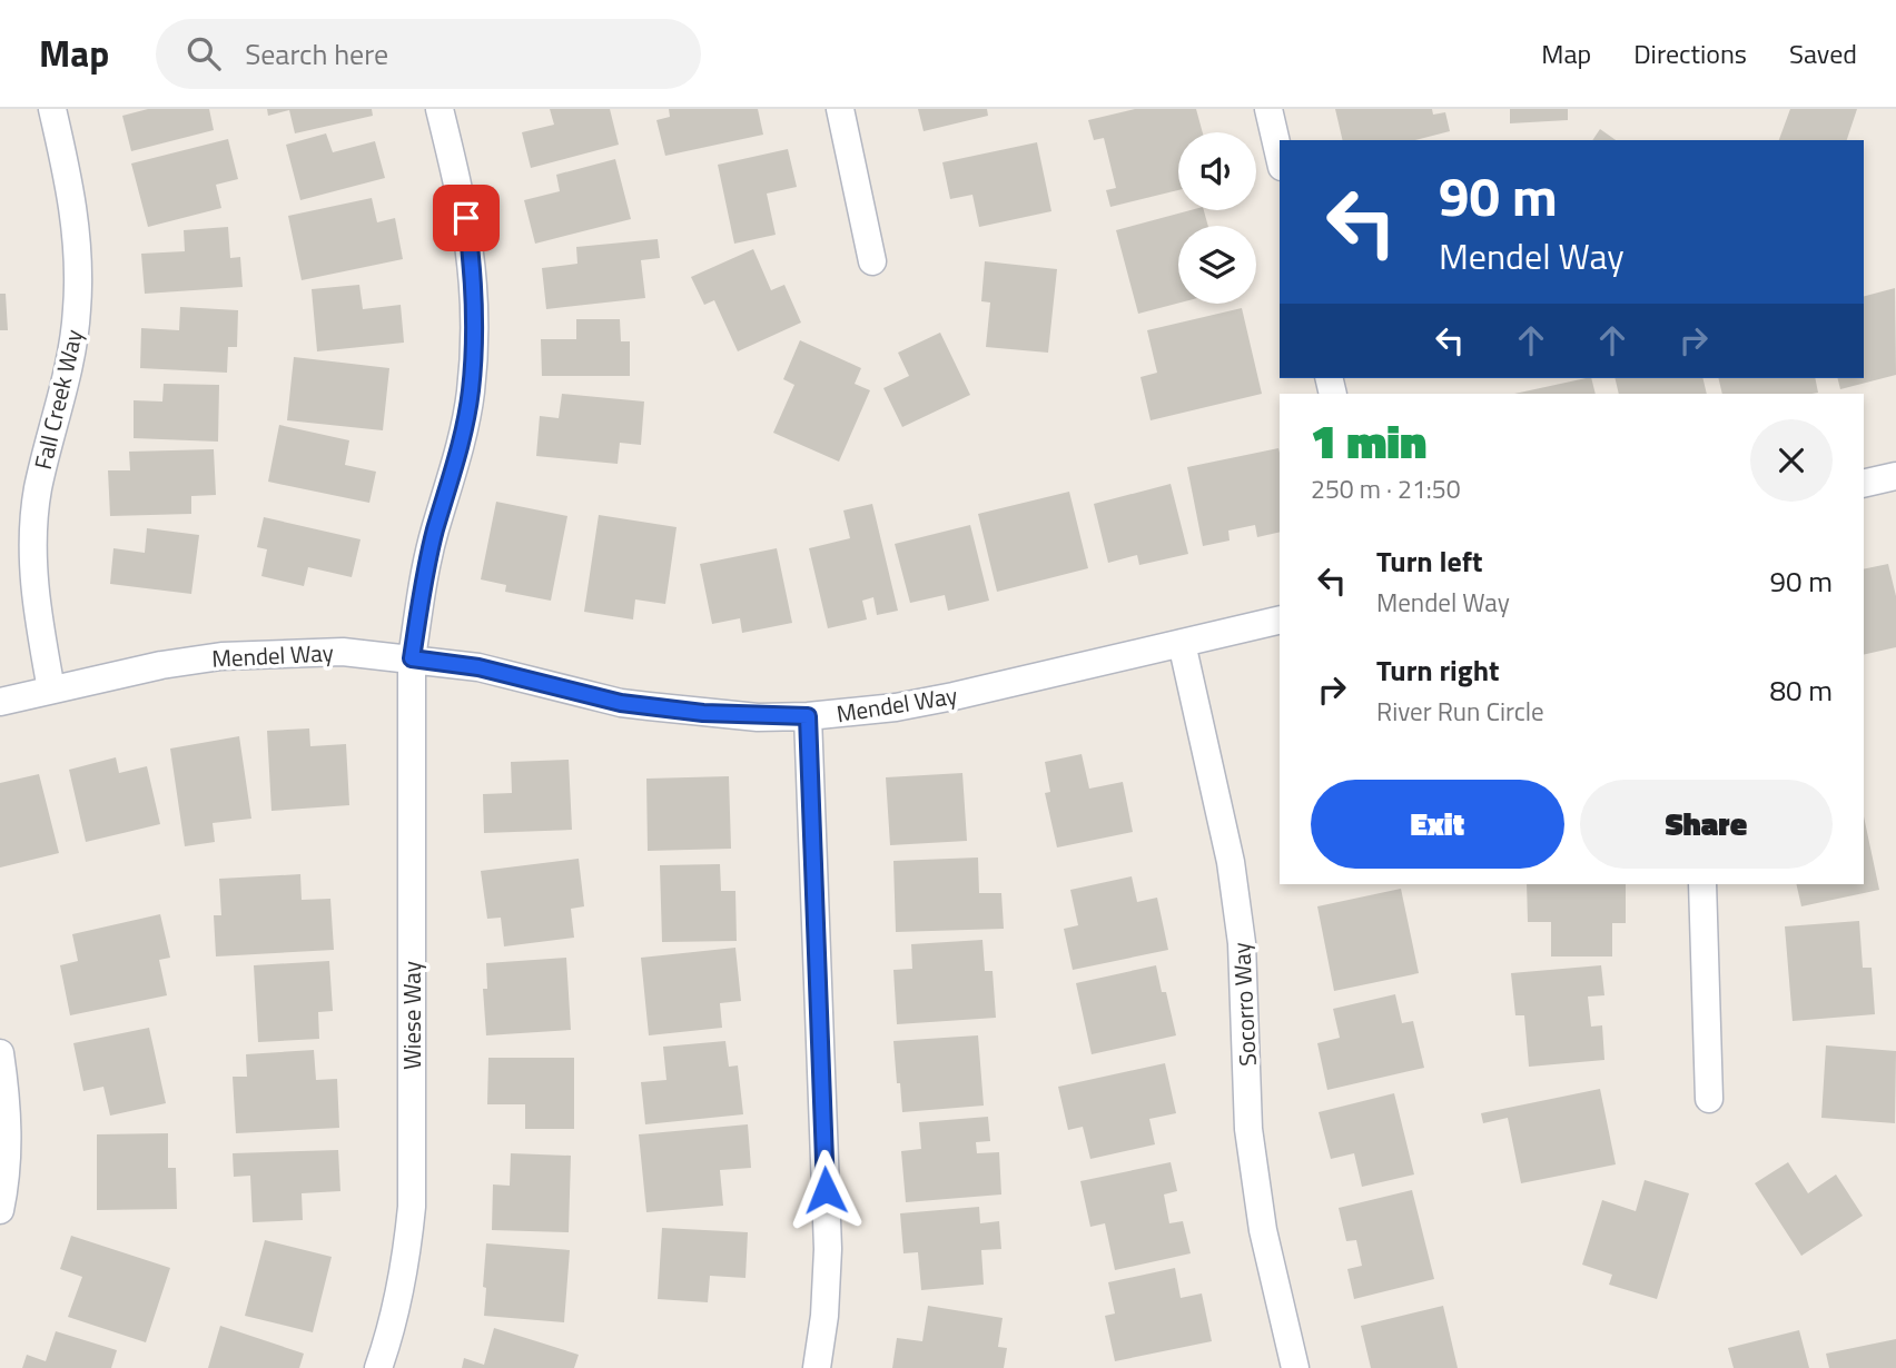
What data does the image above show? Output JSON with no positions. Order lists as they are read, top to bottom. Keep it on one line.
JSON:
{"streets":{"street":["Fall Creek Way","Mendel Way","Socorro Way","Wiese Way"]},"crossings":[["Fall Creek Way","Mendel Way"],["Mendel Way","Socorro Way"],["Mendel Way","Wiese Way"]],"page":{"header":"Map","search":"Search here","nav":["Map","Directions","Saved"],"turn":["90 m","Mendel Way"],"heading":["1 min","250 m · 21:50"],"list":[{"name":"Turn left","note":"Mendel Way","value":"90 m"},{"name":"Turn right","note":"River Run Circle","value":"80 m"}],"buttons":["Exit","Share"]}}
